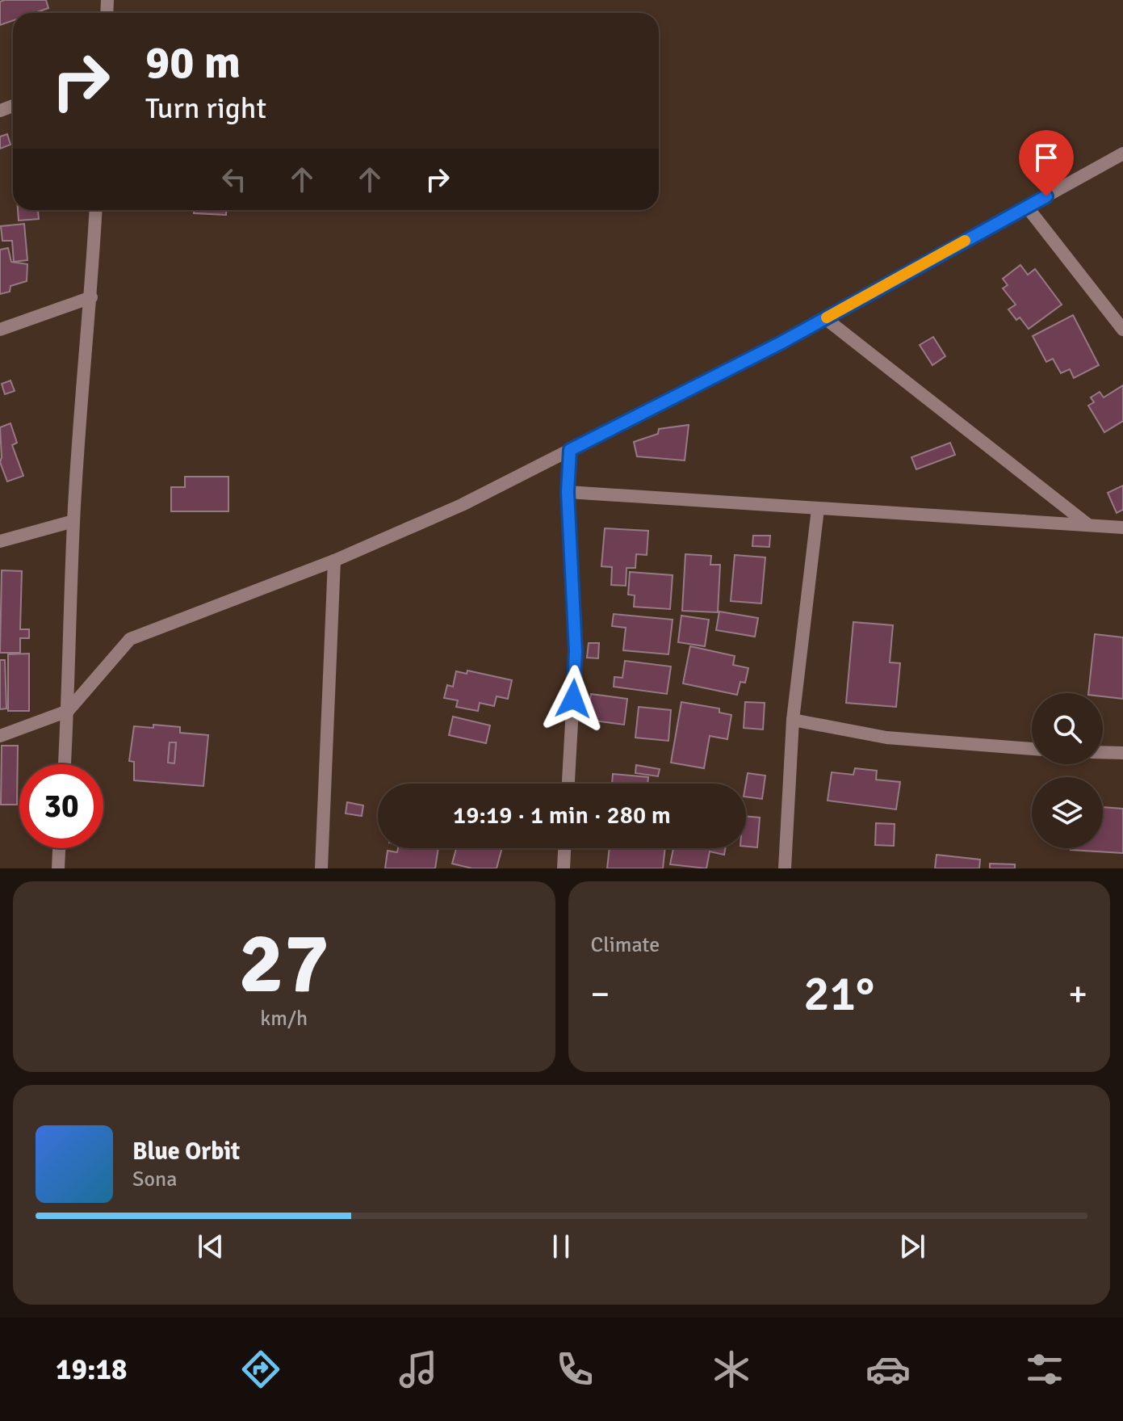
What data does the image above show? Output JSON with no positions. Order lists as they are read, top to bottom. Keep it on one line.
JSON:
{"page":{"turn":["90 m","Turn right"],"limit":"30","trip":"19:19 · 1 min · 280 m","tile":[["27","km/h"],"Climate"],"heat":["−","21°","+"],"song":["Blue Orbit","Sona"],"tabs":"19:18"}}
